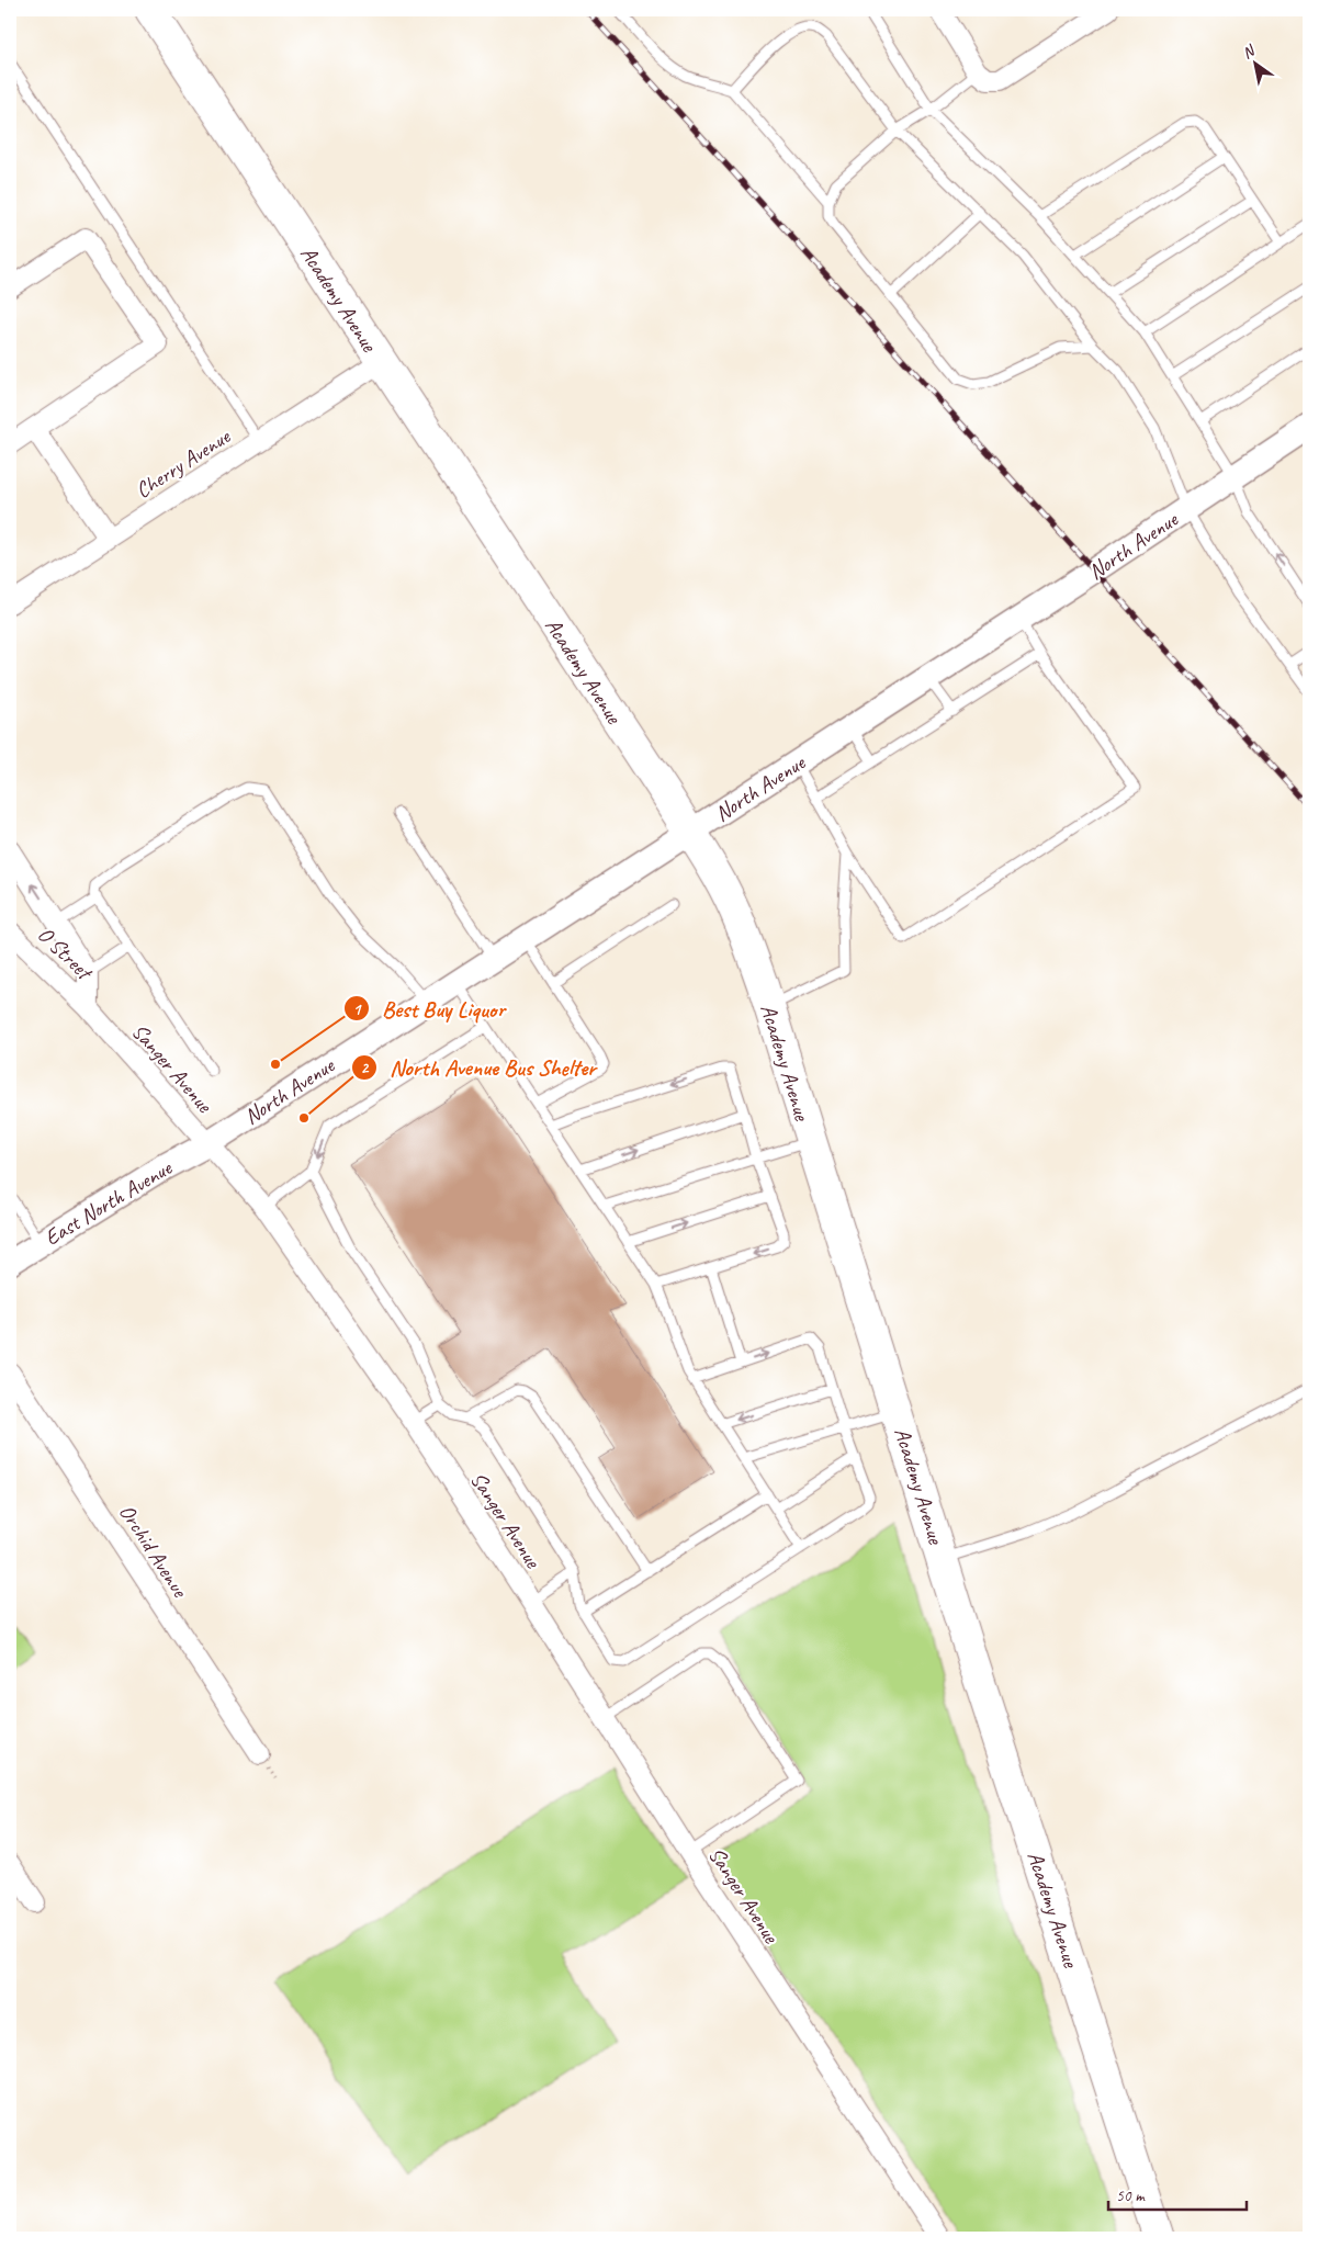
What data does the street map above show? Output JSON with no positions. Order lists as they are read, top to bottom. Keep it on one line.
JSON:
{"streets":{"main road":["Academy Avenue"],"street":["Cherry Avenue","North Avenue","O Street","Sanger Avenue","East North Avenue","Orchid Avenue"]},"crossings":[["Academy Avenue","Cherry Avenue"],["Academy Avenue","North Avenue"],["North Avenue","Sanger Avenue"],["North Avenue","East North Avenue"],["O Street","Sanger Avenue"],["Sanger Avenue","East North Avenue"]],"places":["Best Buy Liquor","North Avenue Bus Shelter"],"scale_bar":"50 m","north":"top left"}
